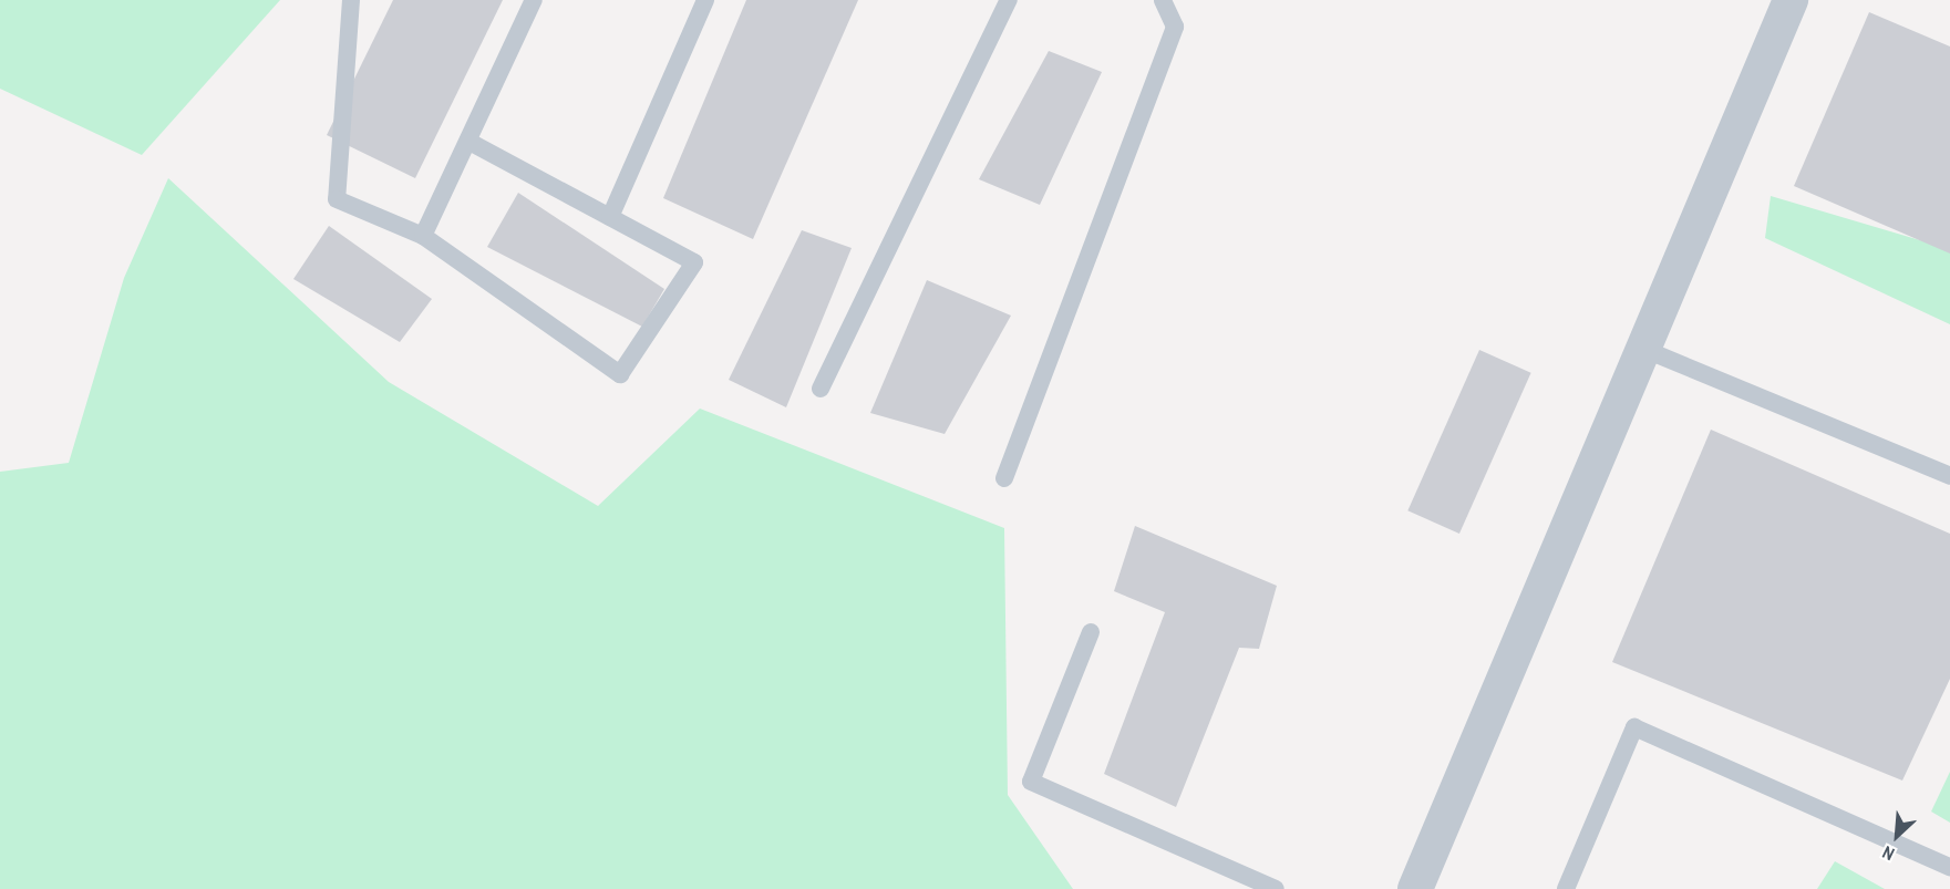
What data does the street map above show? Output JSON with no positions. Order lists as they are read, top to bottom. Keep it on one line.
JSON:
{"north":"bottom left"}
